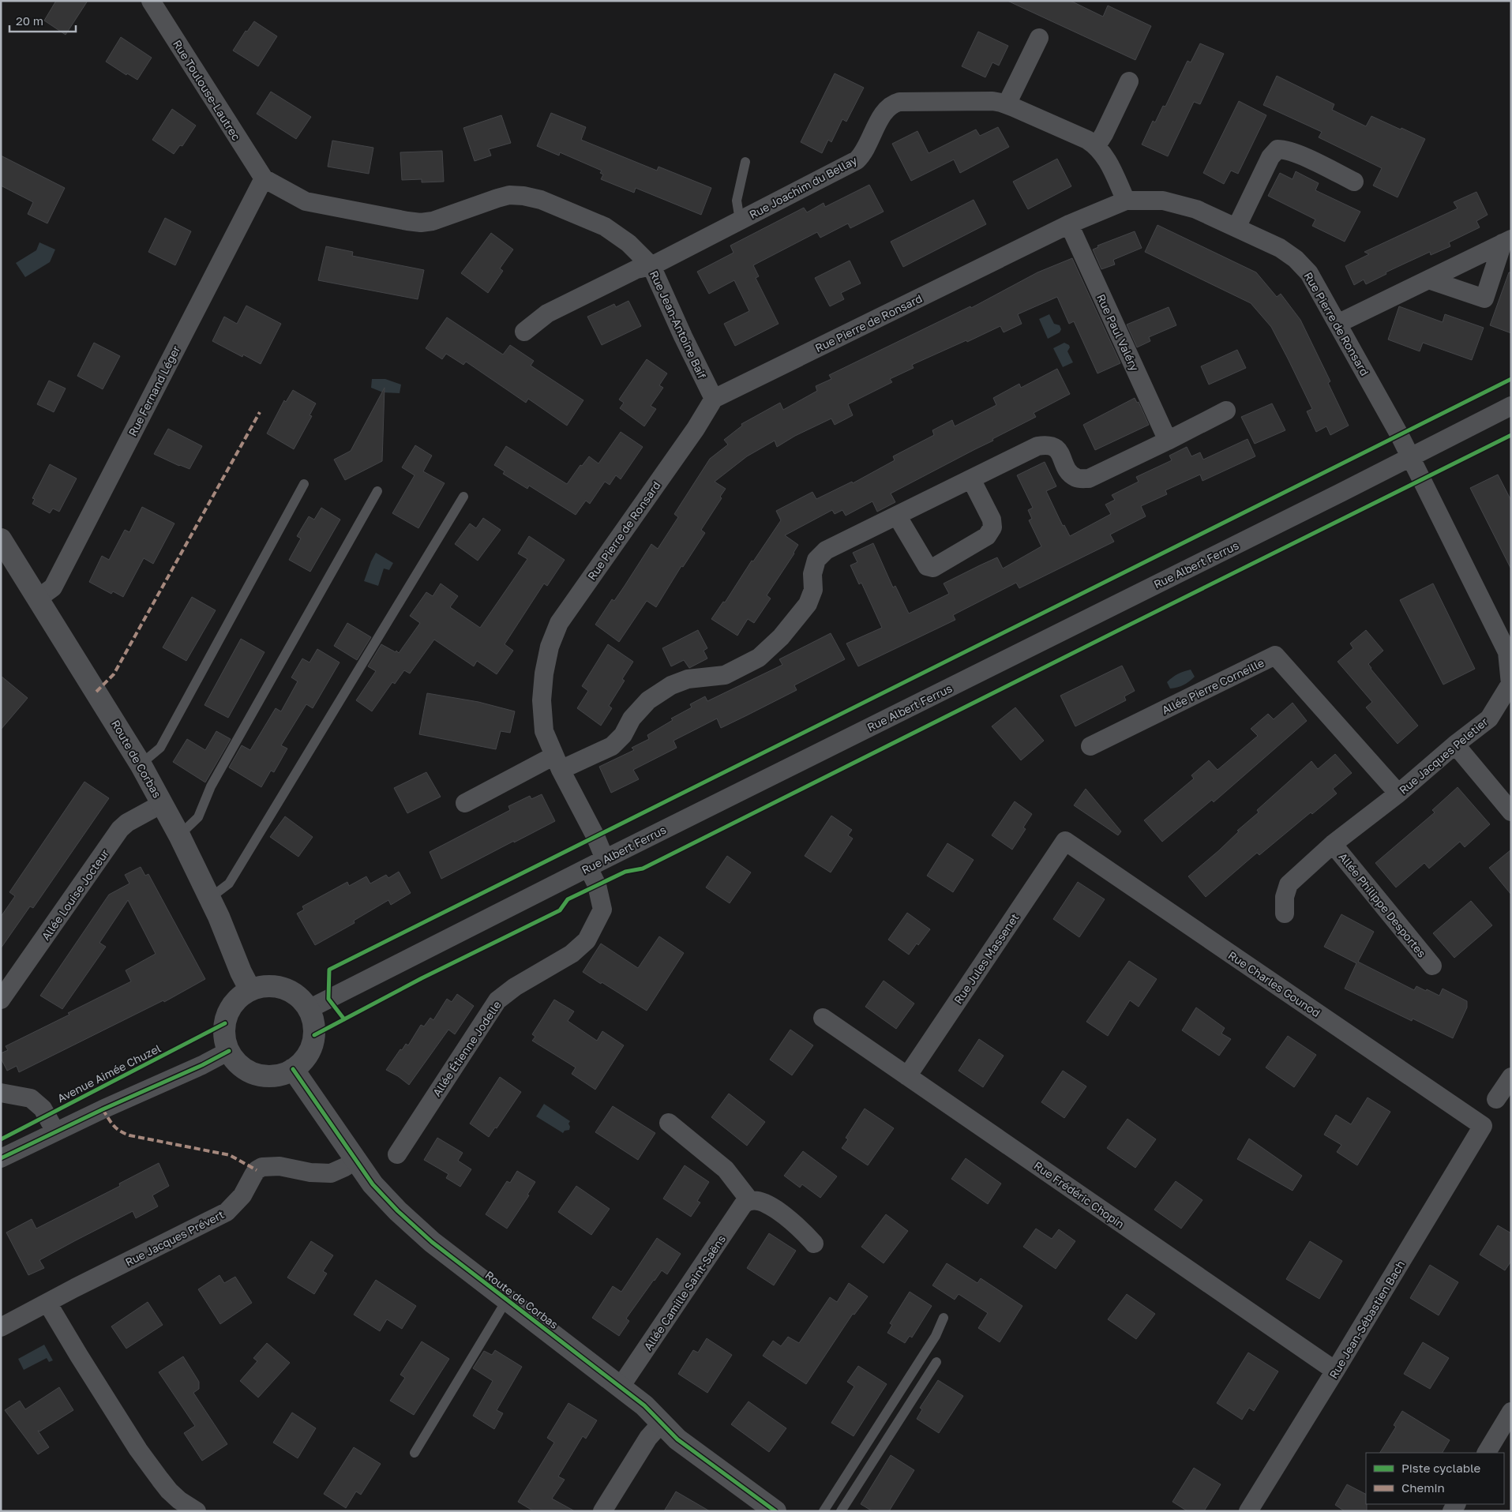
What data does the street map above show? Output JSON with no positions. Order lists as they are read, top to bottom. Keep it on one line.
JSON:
{"streets":{"street":["Rue Toulouse-Lautrec","Rue Joachim du Bellay","Rue Pierre de Ronsard","Rue Jean-Antoine Baif","Rue Paul Valéry","Rue Fernand Léger","Rue Albert Ferrus","Allée Pierre Corneille","Rue Jacques Peletier","Route de Corbas","Allée Louise Jocteur","Allée Philippe Desportes","Rue Jules Massenet","Rue Charles Gounod","Allée Étienne Jodelle","Rue Frédéric Chopin","Rue Jacques Prévert","Allée Camille Saint-Saëns","Rue Jean-Sébastien Bach"],"cycle path":["Avenue Aimée Chuzel"]},"crossings":[["Rue Toulouse-Lautrec","Rue Jean-Antoine Baif"],["Rue Toulouse-Lautrec","Rue Fernand Léger"],["Rue Joachim du Bellay","Rue Pierre de Ronsard"],["Rue Joachim du Bellay","Rue Jean-Antoine Baif"],["Rue Pierre de Ronsard","Rue Jean-Antoine Baif"],["Rue Pierre de Ronsard","Rue Paul Valéry"],["Rue Pierre de Ronsard","Rue Albert Ferrus"],["Rue Pierre de Ronsard","Rue Jacques Peletier"],["Rue Jean-Antoine Baif","Rue Fernand Léger"],["Rue Fernand Léger","Route de Corbas"],["Rue Albert Ferrus","Rue Jacques Peletier"],["Rue Albert Ferrus","Route de Corbas"],["Rue Albert Ferrus","Allée Étienne Jodelle"],["Allée Pierre Corneille","Rue Jacques Peletier"],["Rue Jacques Peletier","Allée Philippe Desportes"],["Route de Corbas","Allée Louise Jocteur"],["Route de Corbas","Rue Jacques Prévert"],["Route de Corbas","Allée Camille Saint-Saëns"],["Rue Jules Massenet","Rue Charles Gounod"],["Rue Jules Massenet","Rue Frédéric Chopin"],["Rue Charles Gounod","Rue Jean-Sébastien Bach"],["Rue Frédéric Chopin","Rue Jean-Sébastien Bach"]],"legend":["Piste cyclable","Chemin"],"scale_bar":"20 m"}
